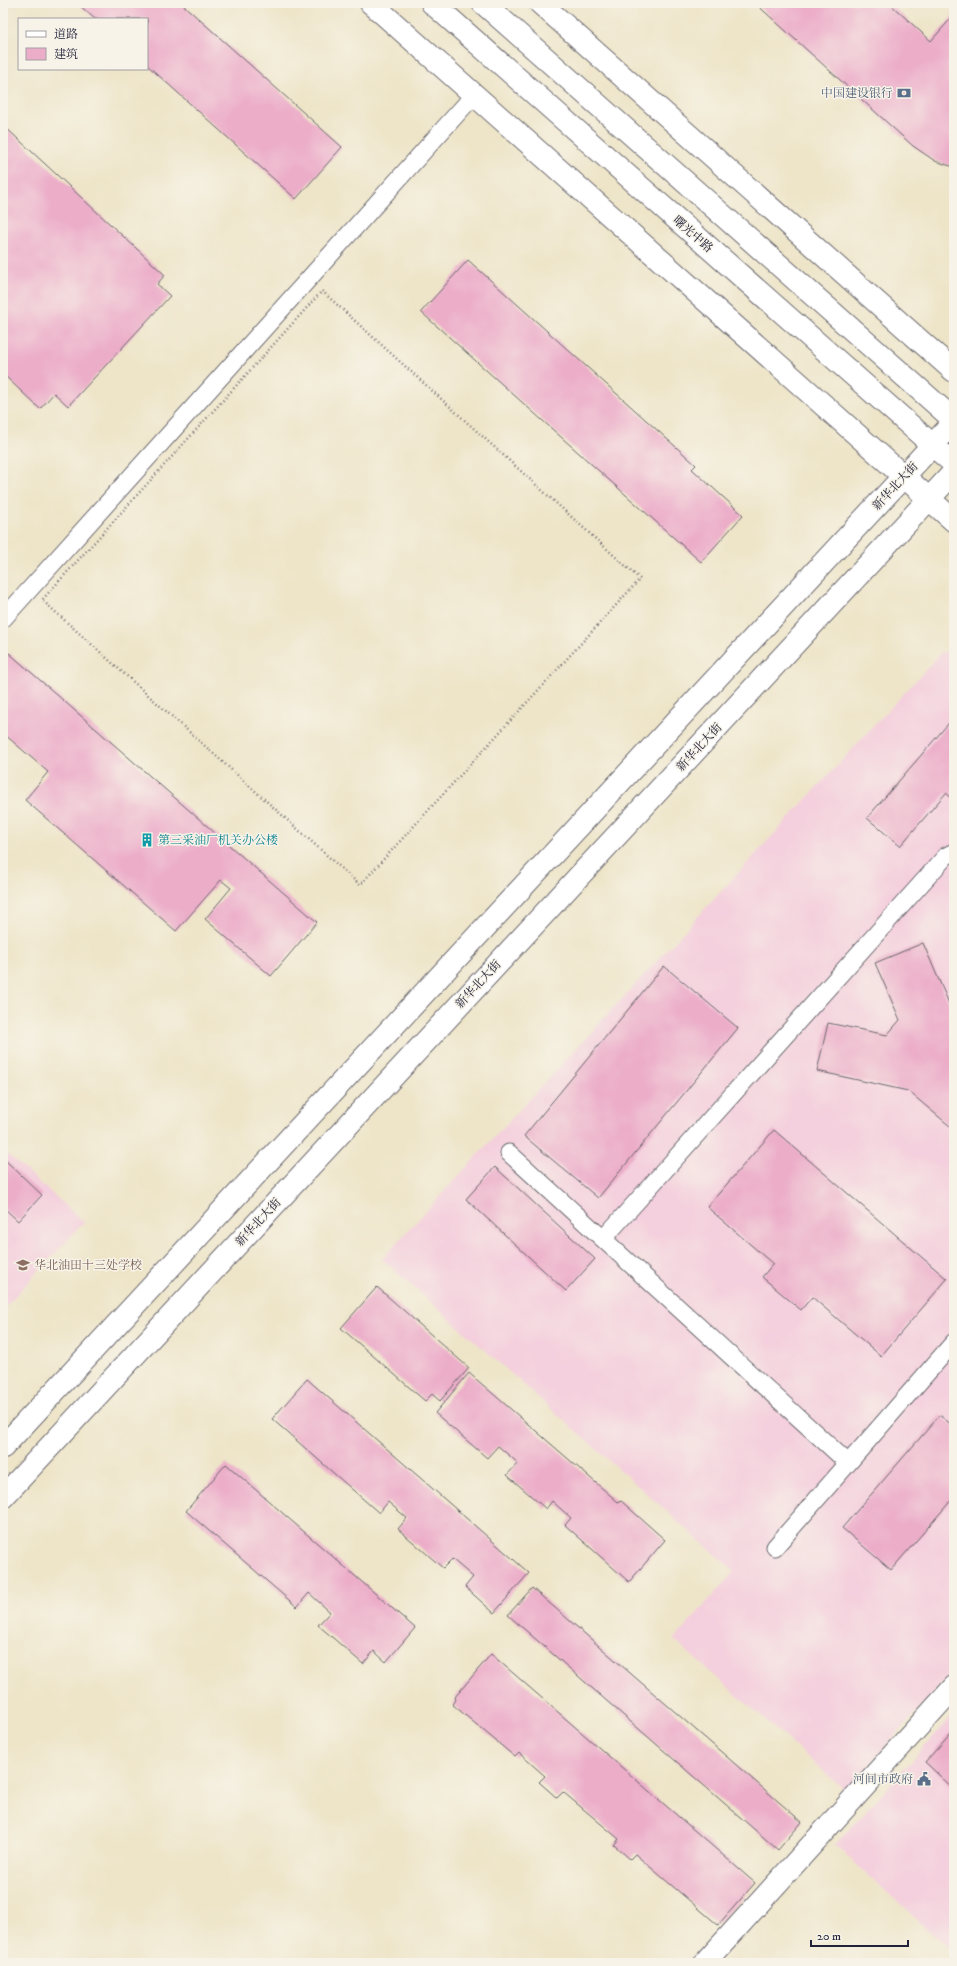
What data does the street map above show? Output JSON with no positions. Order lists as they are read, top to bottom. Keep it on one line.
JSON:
{"streets":{"main road":["曙光中路","新华北大街"]},"crossings":[["曙光中路","新华北大街"]],"places":{"bank":["中国建设银行"],"building":["第三采油厂机关办公楼"],"school or university":["华北油田十三处学校"],"public building":["河间市政府"]},"legend":["道路","建筑"],"scale_bar":"20 m"}
